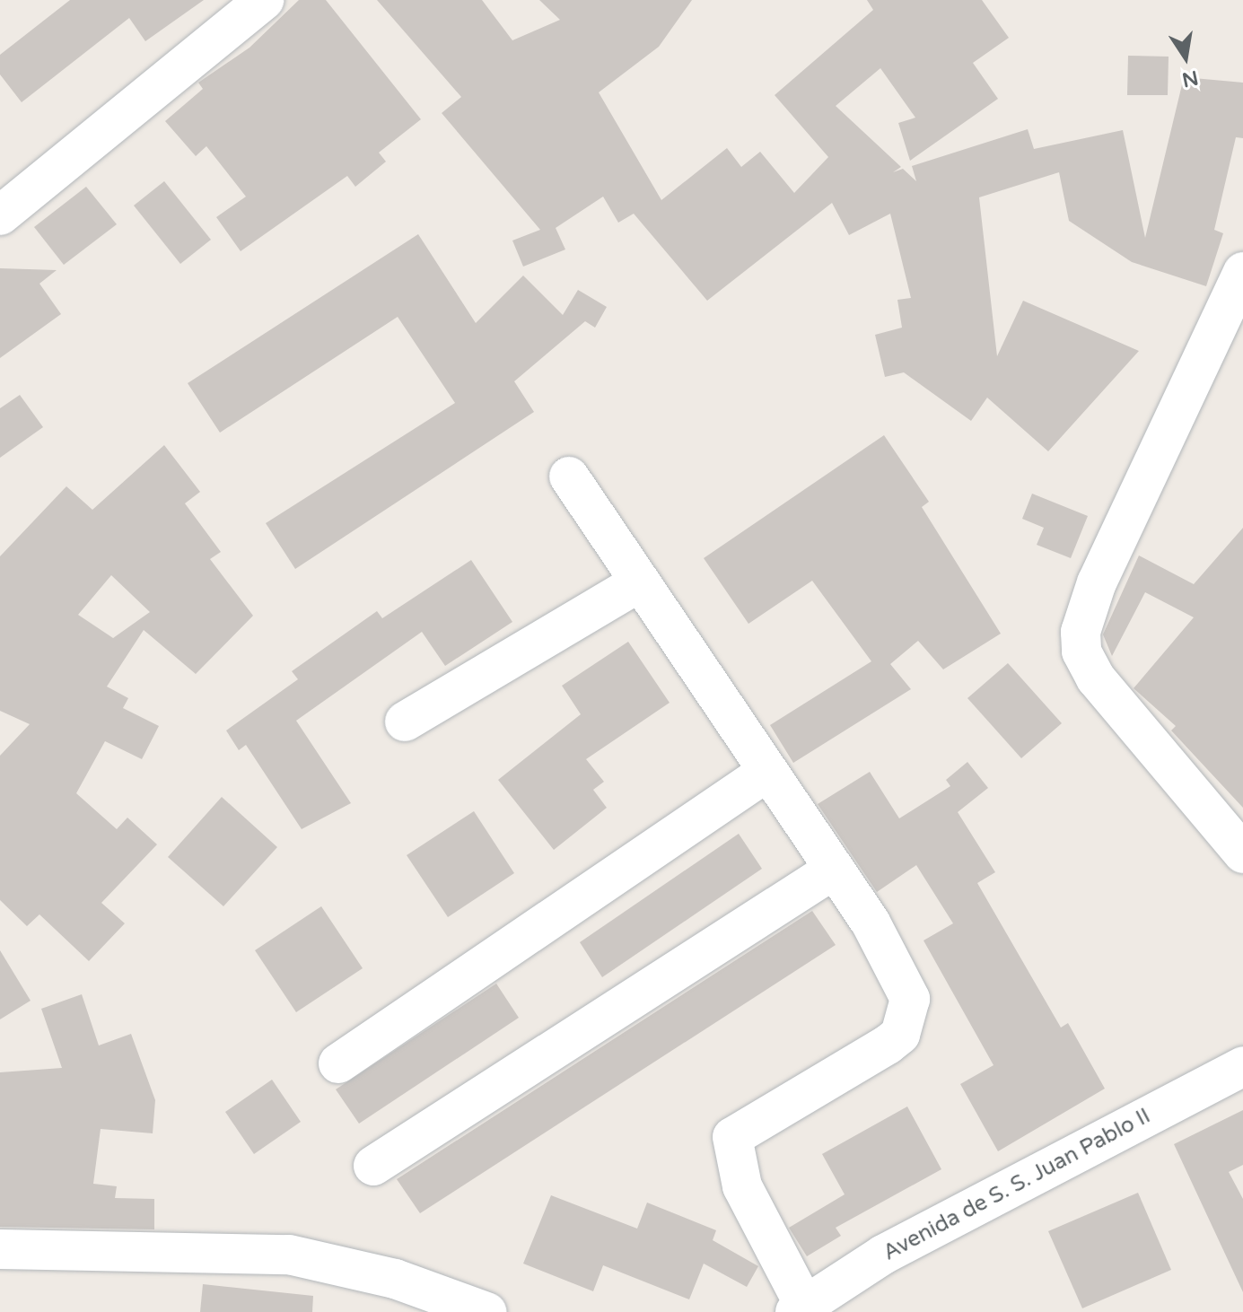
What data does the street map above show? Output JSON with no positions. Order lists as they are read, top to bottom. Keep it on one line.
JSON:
{"streets":{"street":["Avenida de S. S. Juan Pablo II"]},"north":"bottom"}
